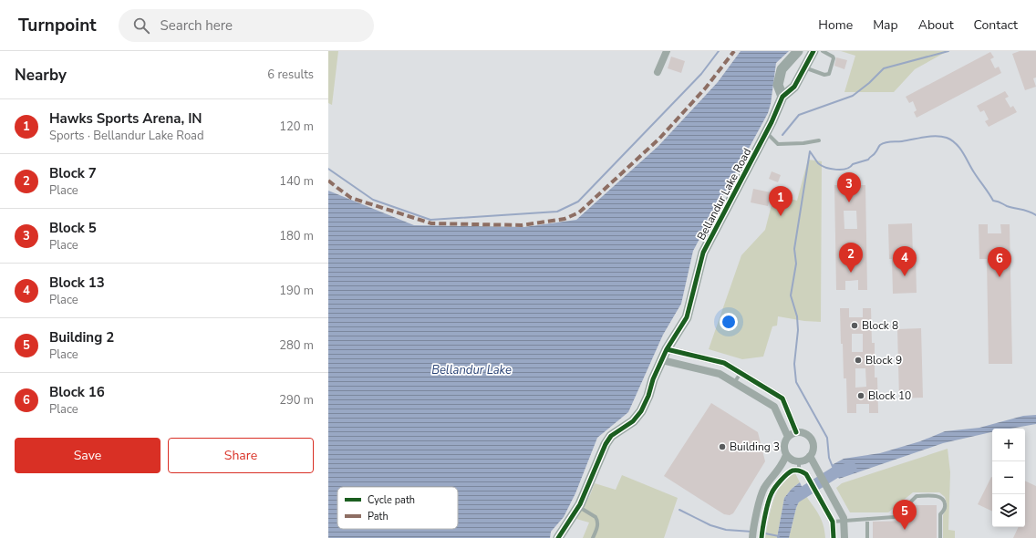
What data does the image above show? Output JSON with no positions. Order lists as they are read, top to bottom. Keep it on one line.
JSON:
{"streets":{"street":["Bellandur Lake Road"]},"water":["Bellandur Lake"],"places":["Block 8","Block 9","Block 10","Building 3"],"legend":["Cycle path","Path"],"page":{"header":"Turnpoint","search":"Search here","nav":["Home","Map","About","Contact"],"heading":["Nearby","6 results"],"list":[{"mark":"1","name":"Hawks Sports Arena, IN","note":"Sports · Bellandur Lake Road","value":"120 m"},{"mark":"2","name":"Block 7","note":"Place","value":"140 m"},{"mark":"3","name":"Block 5","note":"Place","value":"180 m"},{"mark":"4","name":"Block 13","note":"Place","value":"190 m"},{"mark":"5","name":"Building 2","note":"Place","value":"280 m"},{"mark":"6","name":"Block 16","note":"Place","value":"290 m"}],"pins":["3","1","2","4","6","5"],"buttons":["Save","Share"],"map_buttons":["+","−"]}}
